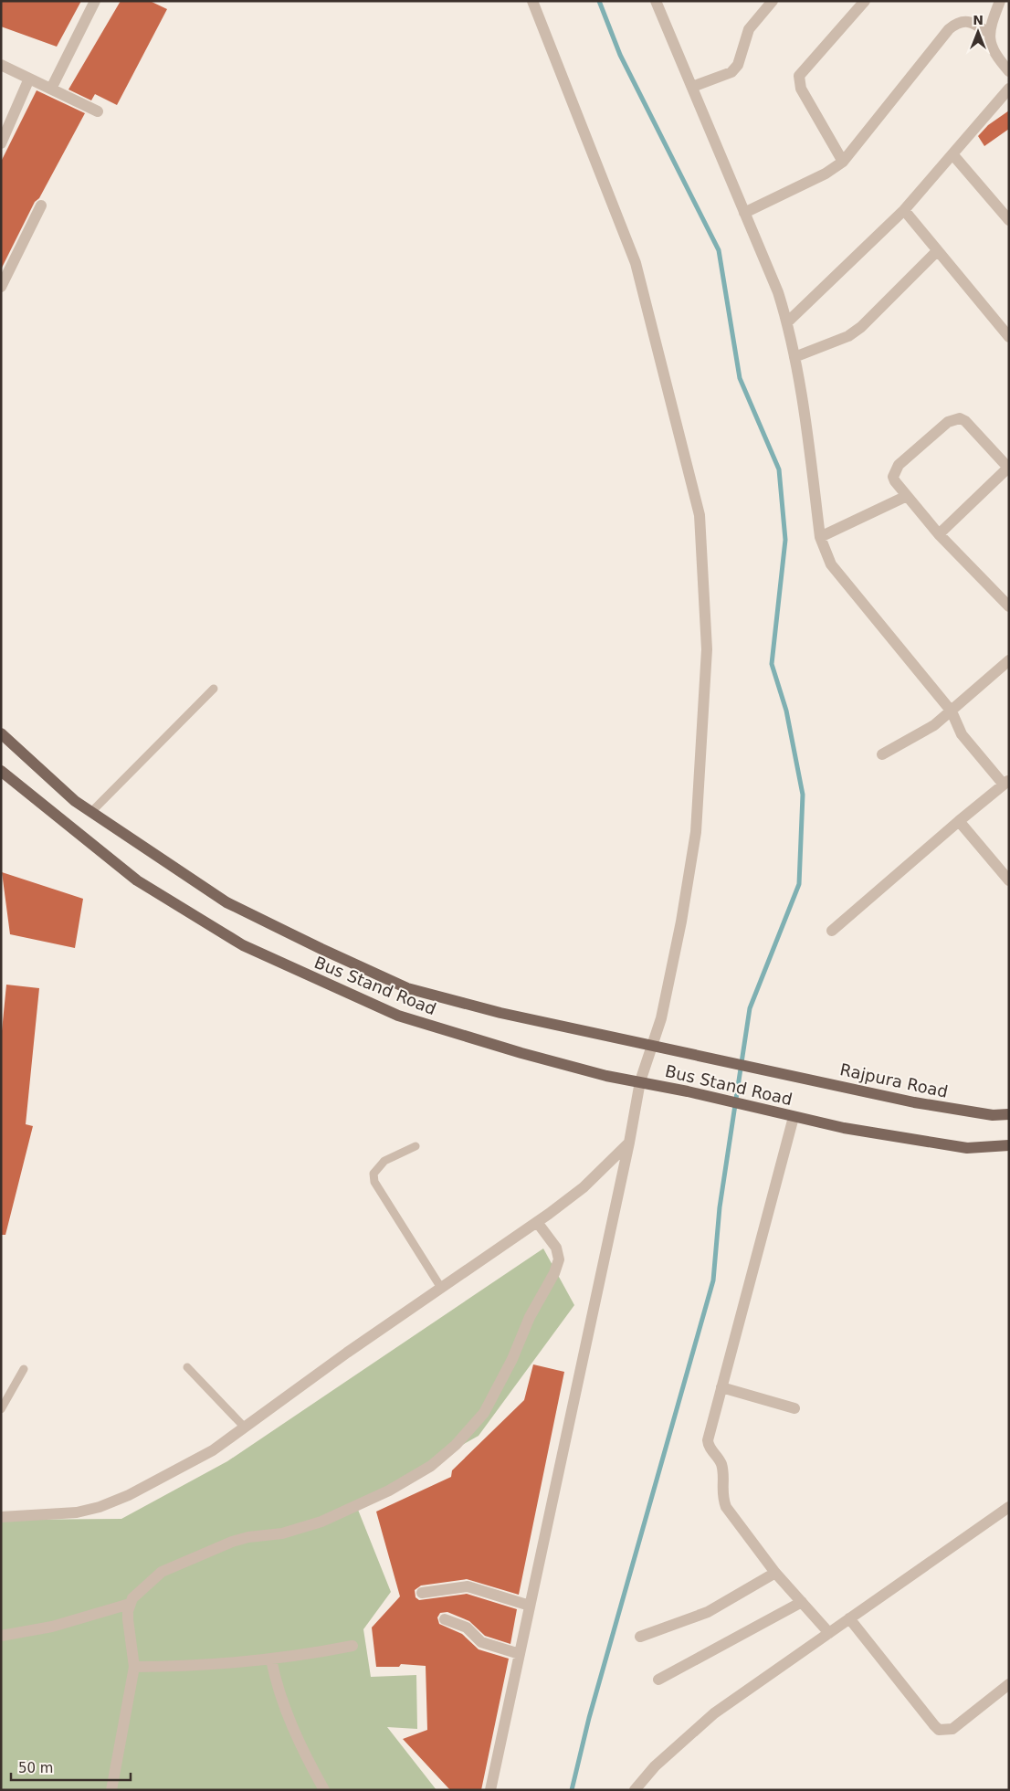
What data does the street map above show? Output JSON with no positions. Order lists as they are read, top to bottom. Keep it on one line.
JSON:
{"streets":{"main road":["Bus Stand Road","Rajpura Road"]},"crossings":[["Bus Stand Road","Rajpura Road"]],"scale_bar":"50 m","north":"top"}
